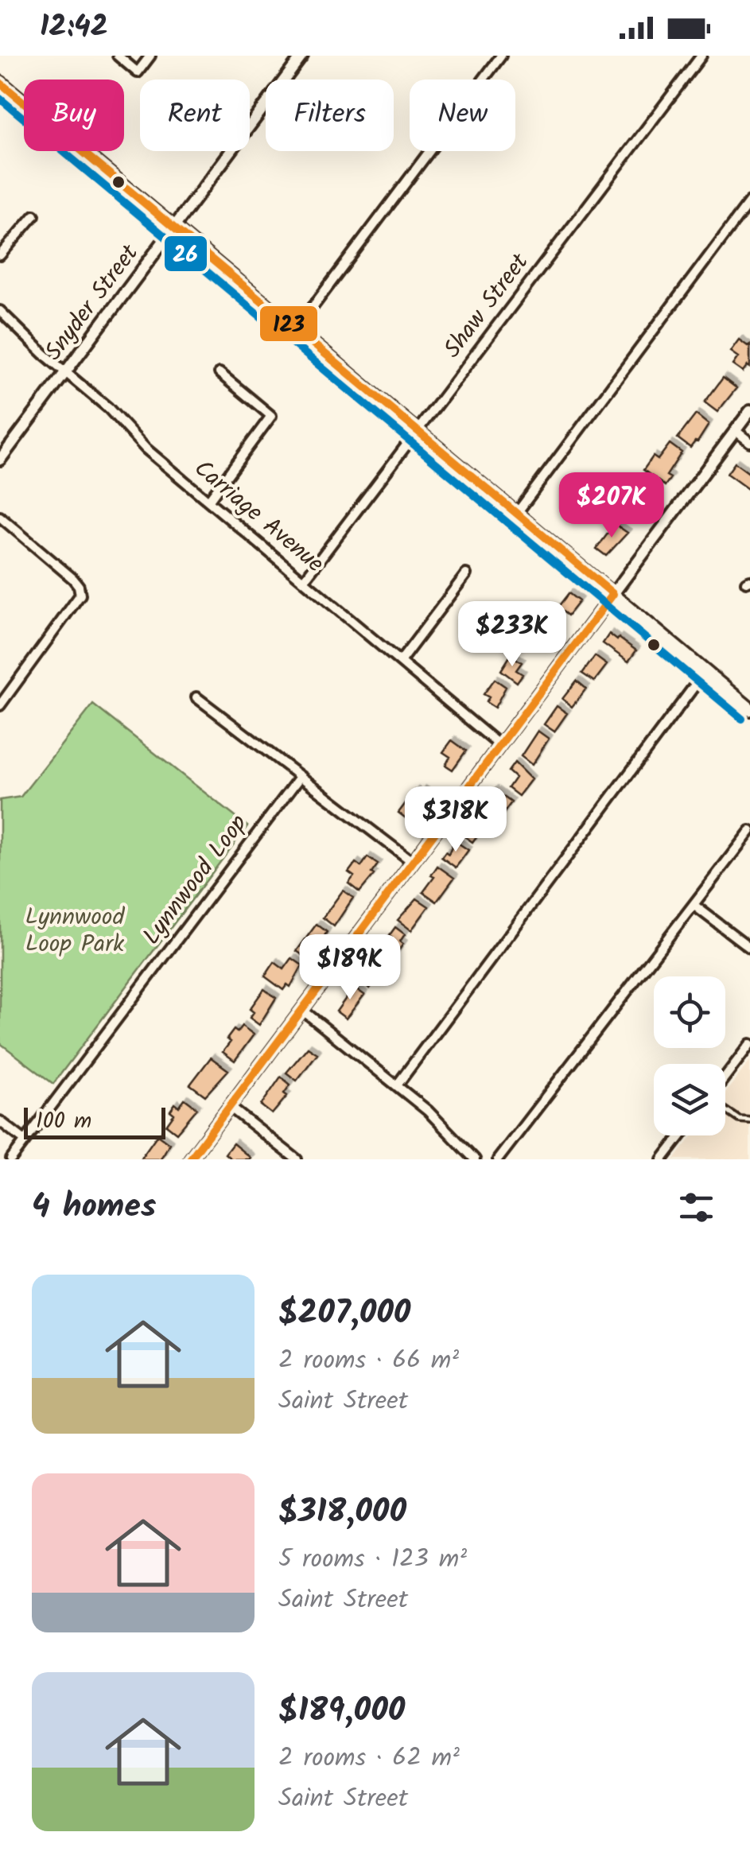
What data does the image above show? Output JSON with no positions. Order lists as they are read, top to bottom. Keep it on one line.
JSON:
{"streets":{"street":["Snyder Street","Shaw Street","Carriage Avenue","Lynnwood Loop"]},"crossings":[["Snyder Street","Carriage Avenue"],["Shaw Street","Carriage Avenue"]],"parks":["Lynnwood Loop Park"],"lines":["transit line 123","transit line 26"],"scale_bar":"100 m","page":{"status":"12:42","chip":["Buy","Rent","Filters","New"],"price":["$207K","$233K","$318K","$189K"],"scale":"100 m","heading":"4 homes","list":[{"name":"$207,000","note":"2 rooms · 66 m² · Saint Street"},{"name":"$318,000","note":"5 rooms · 123 m² · Saint Street"},{"name":"$189,000","note":"2 rooms · 62 m² · Saint Street"}]}}
